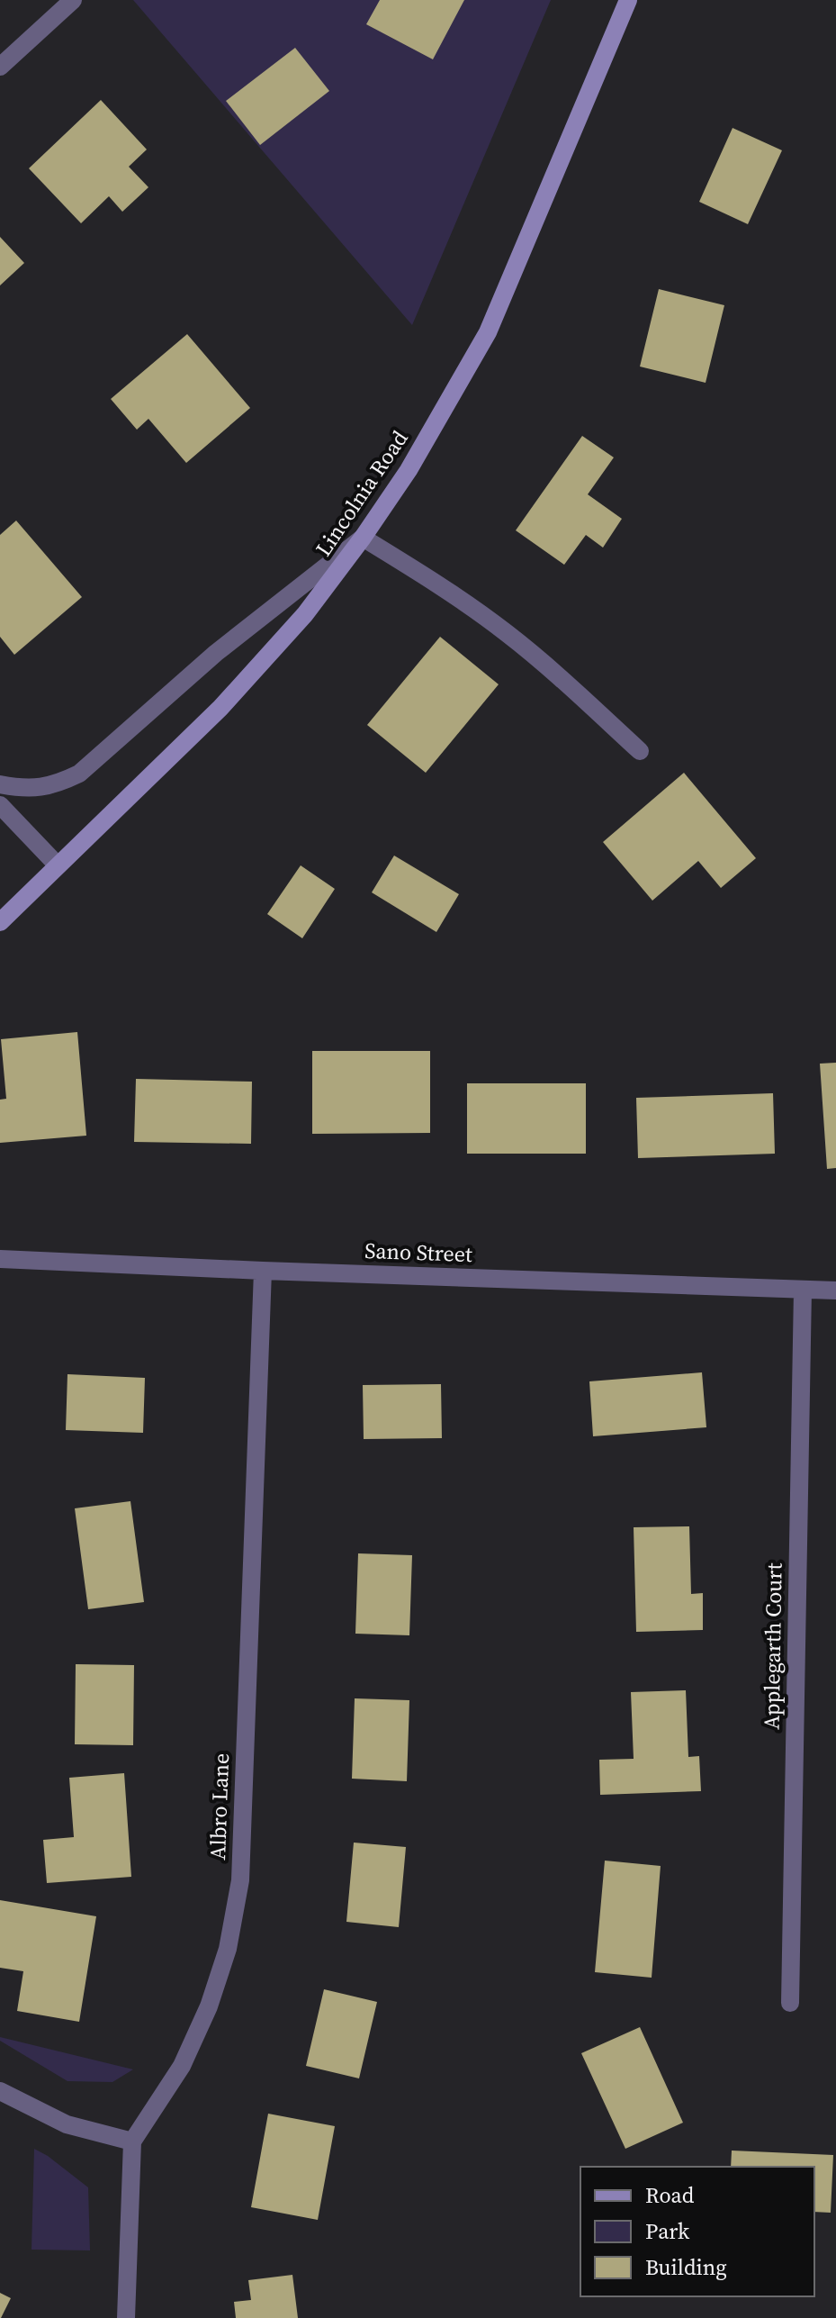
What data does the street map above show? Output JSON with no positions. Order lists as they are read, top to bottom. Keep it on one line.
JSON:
{"streets":{"main road":["Lincolnia Road"],"street":["Sano Street","Applegarth Court","Albro Lane"]},"crossings":[["Sano Street","Applegarth Court"],["Sano Street","Albro Lane"]],"legend":["Road","Park","Building"]}
